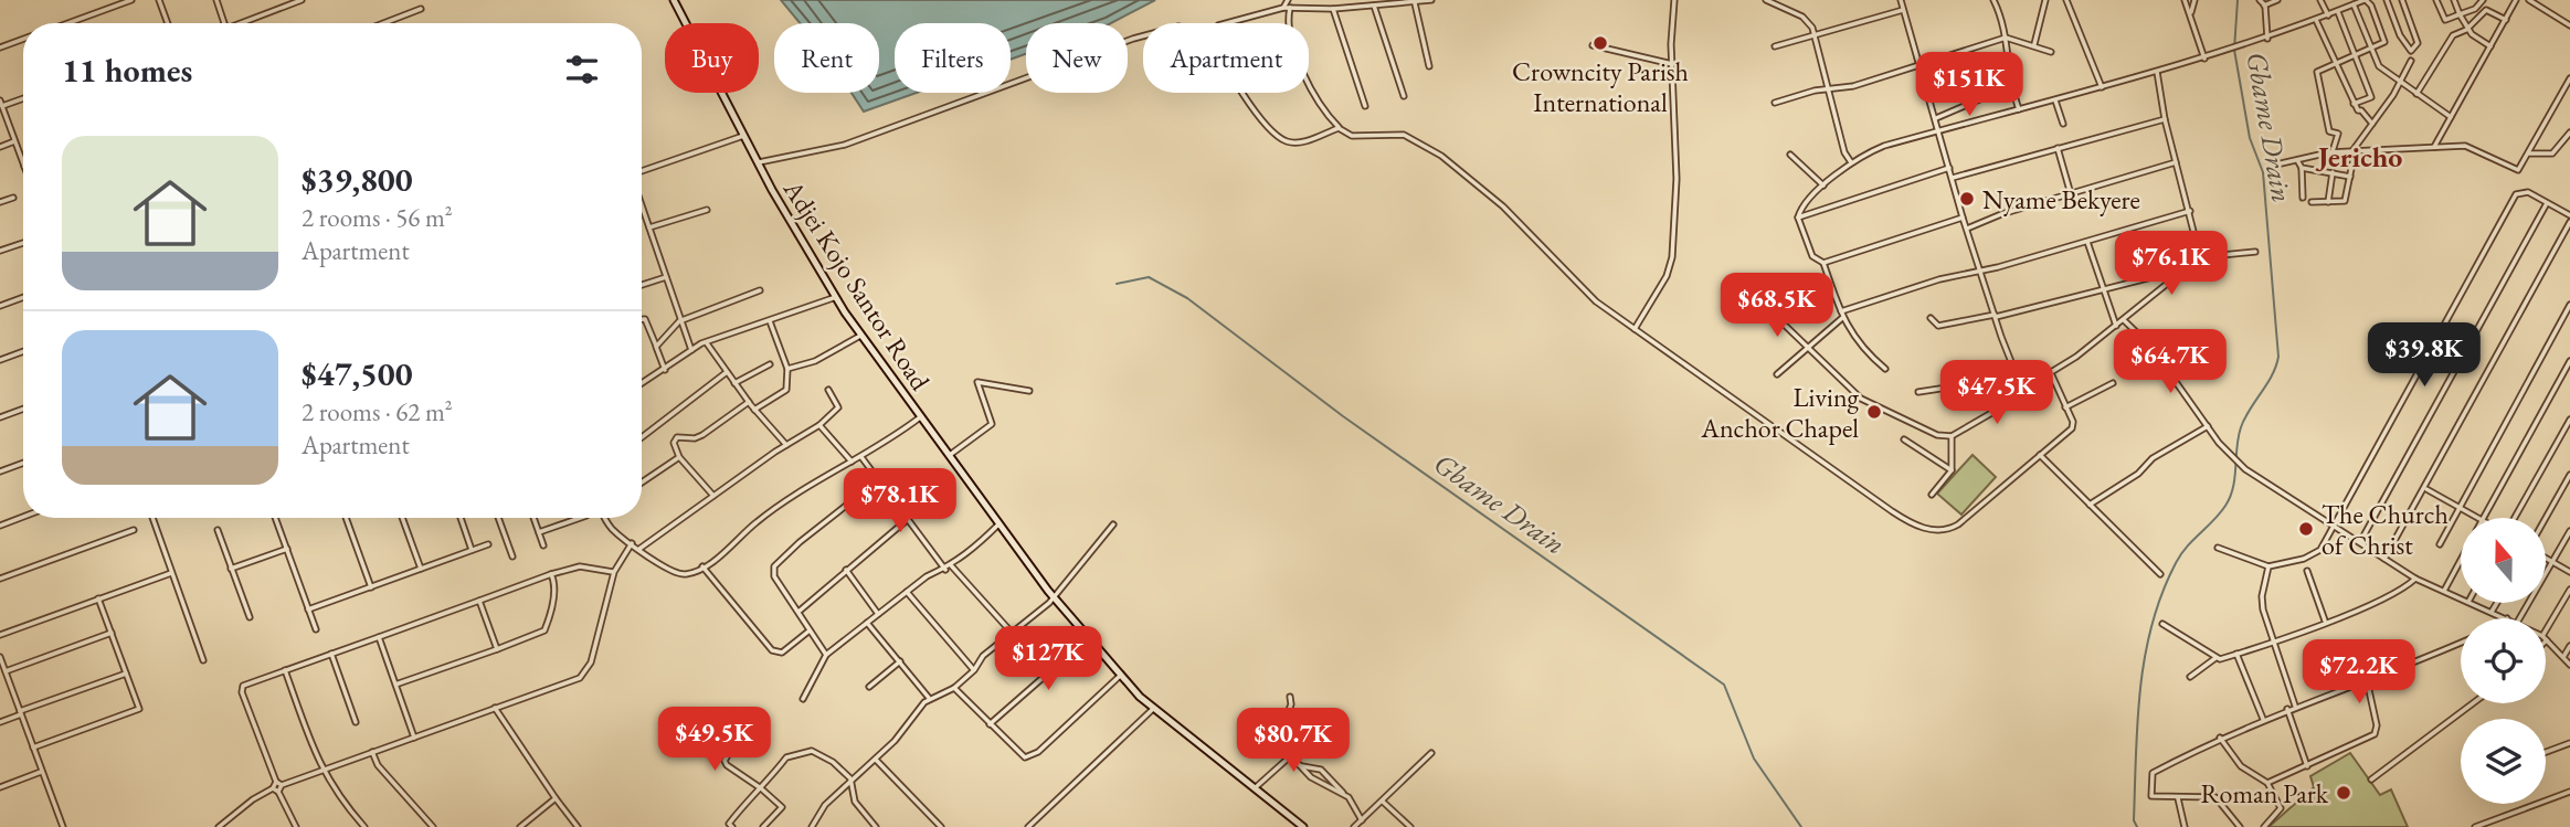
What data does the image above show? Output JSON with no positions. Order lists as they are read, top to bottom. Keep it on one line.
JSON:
{"streets":{"street":["Adjei Kojo Santor Road"]},"districts":["Jericho"],"water":["Gbame Drain"],"places":["Crowncity Parish International","Nyame Bekyere","Living Anchor Chapel","The Church of Christ","Roman Park"],"north":"top","page":{"chip":["Buy","Rent","Filters","New","Apartment"],"heading":"11 homes","price":["$151K","$76.1K","$68.5K","$39.8K","$64.7K","$47.5K","$78.1K","$127K","$72.2K","$49.5K","$80.7K"],"list":[{"name":"$39,800","note":"2 rooms · 56 m² · Apartment"},{"name":"$47,500","note":"2 rooms · 62 m² · Apartment"}]}}
